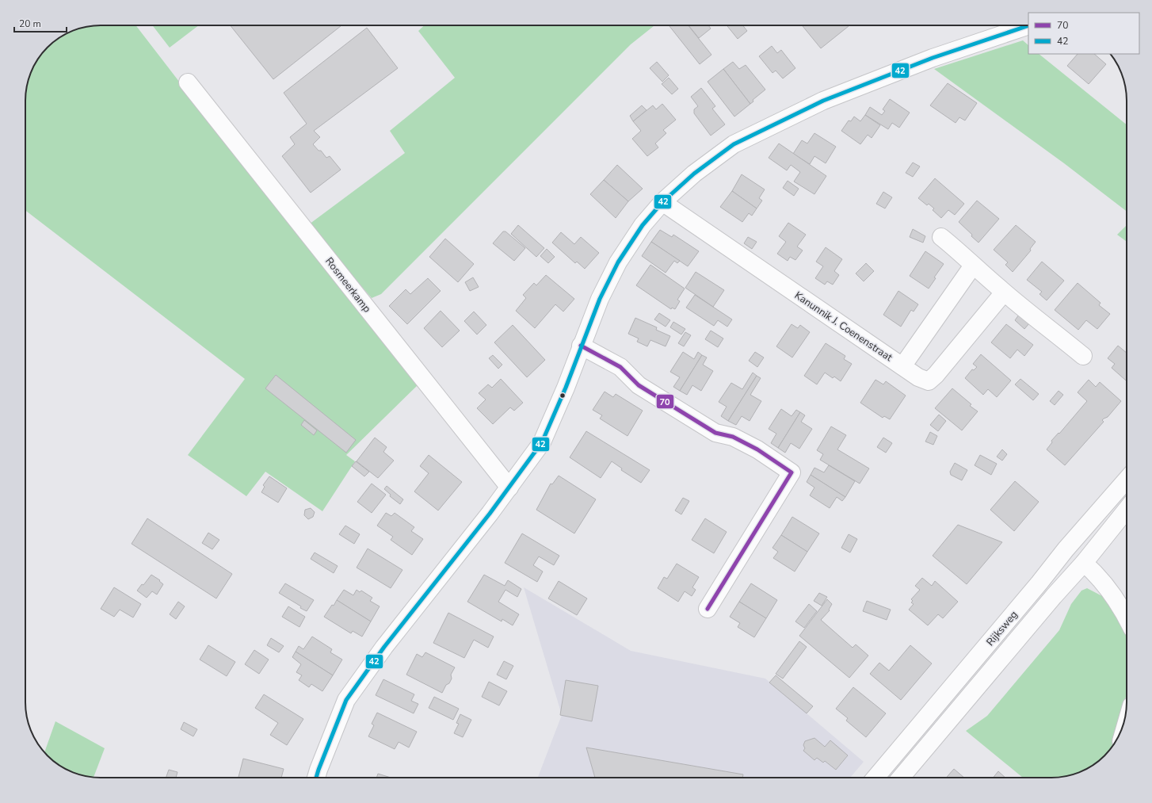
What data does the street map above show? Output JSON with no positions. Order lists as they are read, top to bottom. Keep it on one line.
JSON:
{"streets":{"street":["Rosmeerkamp","Kanunnik J. Coenenstraat","Rijksweg"]},"lines":["transit line 42","transit line 70"],"legend":["70","42"],"scale_bar":"20 m"}
